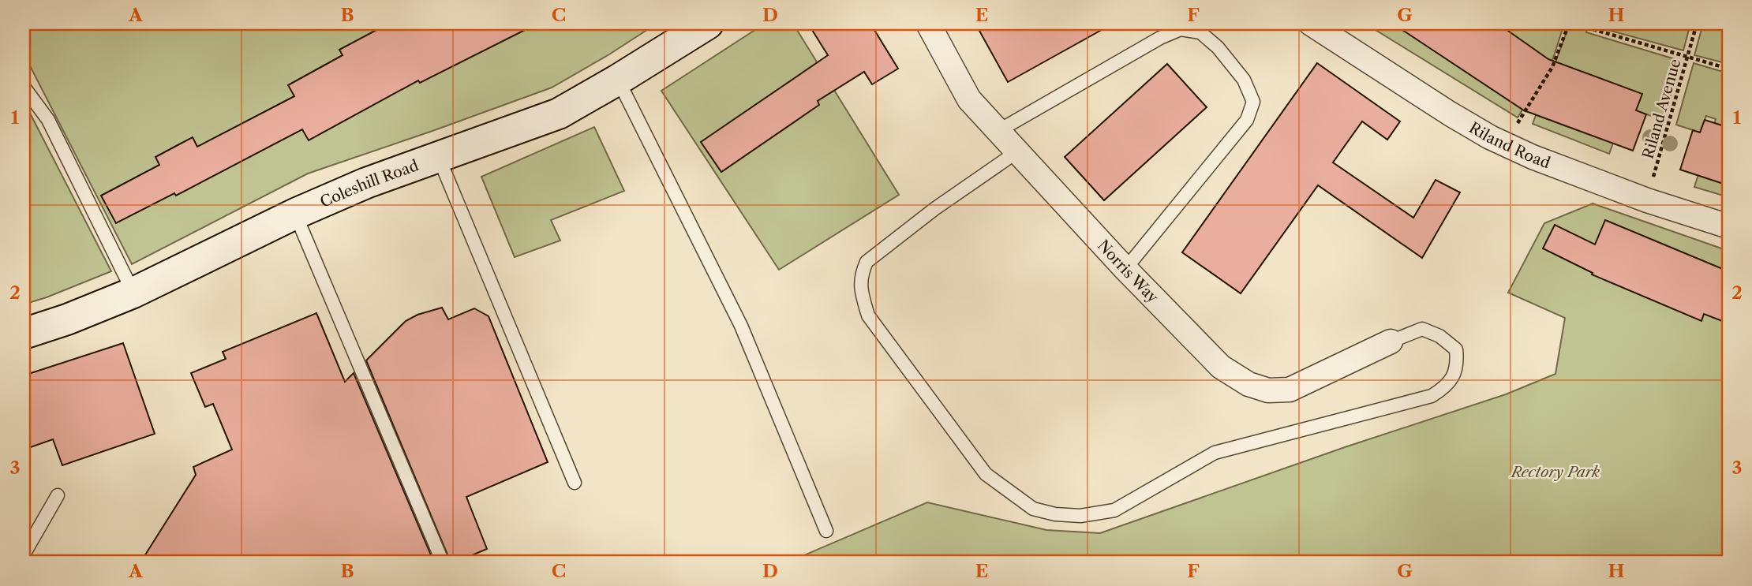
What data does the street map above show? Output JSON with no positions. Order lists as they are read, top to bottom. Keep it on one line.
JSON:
{"streets":{"street":["Riland Road","Coleshill Road","Norris Way"],"path":["Riland Avenue"]},"crossings":[["Riland Avenue","Riland Road"]],"parks":["Rectory Park"],"grid":{"columns":["A","B","C","D","E","F","G","H"],"rows":["1","2","3"]}}
